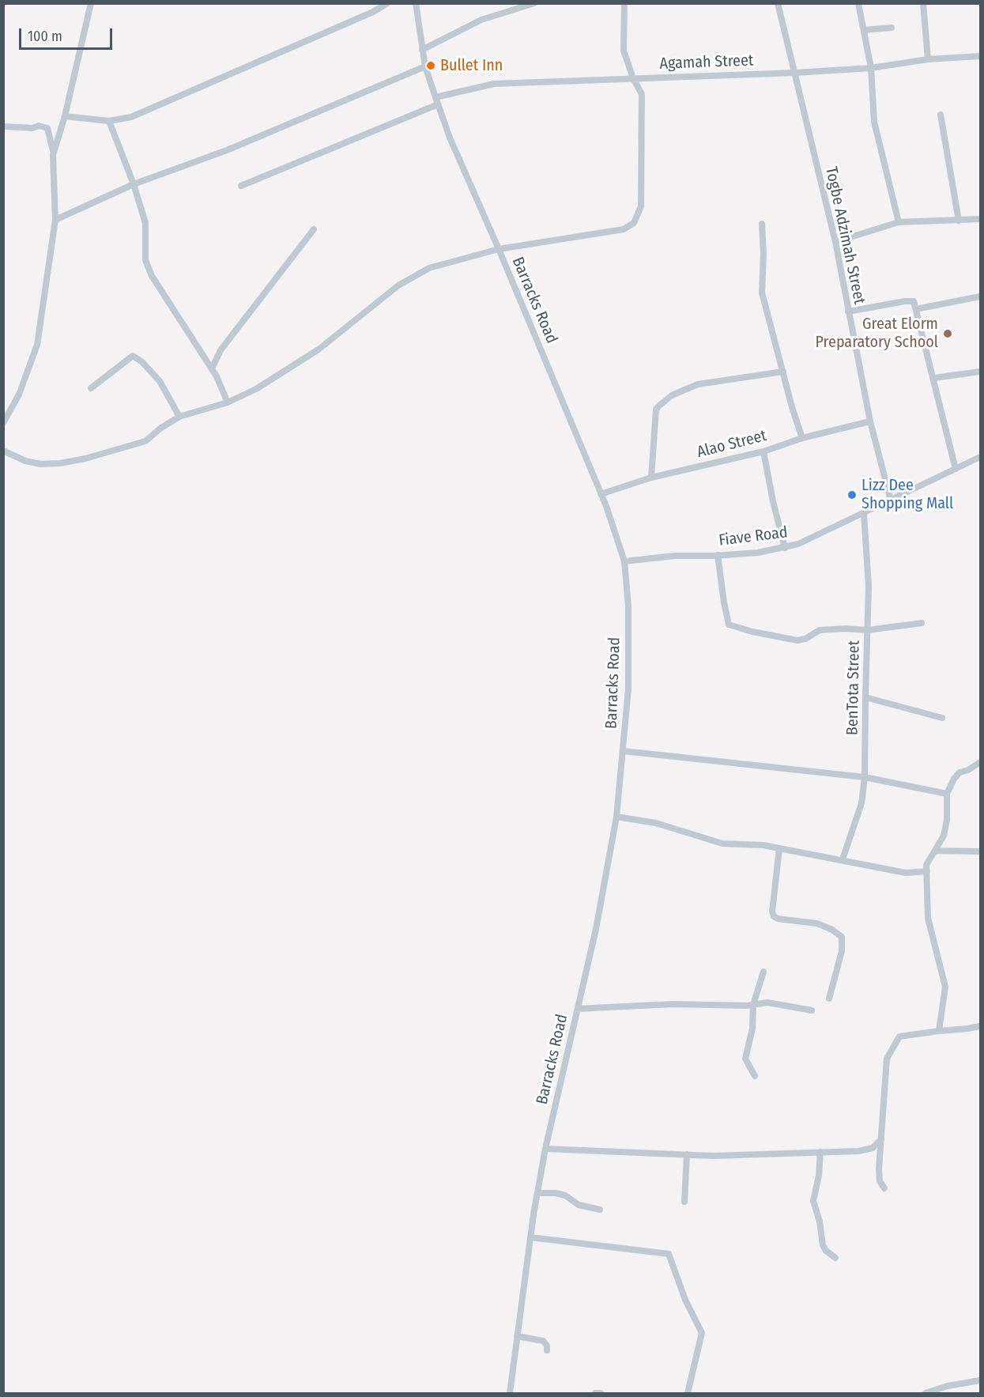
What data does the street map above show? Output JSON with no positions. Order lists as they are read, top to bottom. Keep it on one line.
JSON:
{"streets":{"street":["Agamah Street","Togbe Adzimah Street","Barracks Road","Alao Street","Fiave Road","BenTota Street"]},"crossings":[["Agamah Street","Togbe Adzimah Street"],["Agamah Street","Barracks Road"],["Togbe Adzimah Street","Alao Street"],["Togbe Adzimah Street","Fiave Road"],["Barracks Road","Alao Street"],["Barracks Road","Fiave Road"],["Fiave Road","BenTota Street"]],"places":["Bullet Inn","Great Elorm Preparatory School","Lizz Dee Shopping Mall"],"scale_bar":"100 m"}
